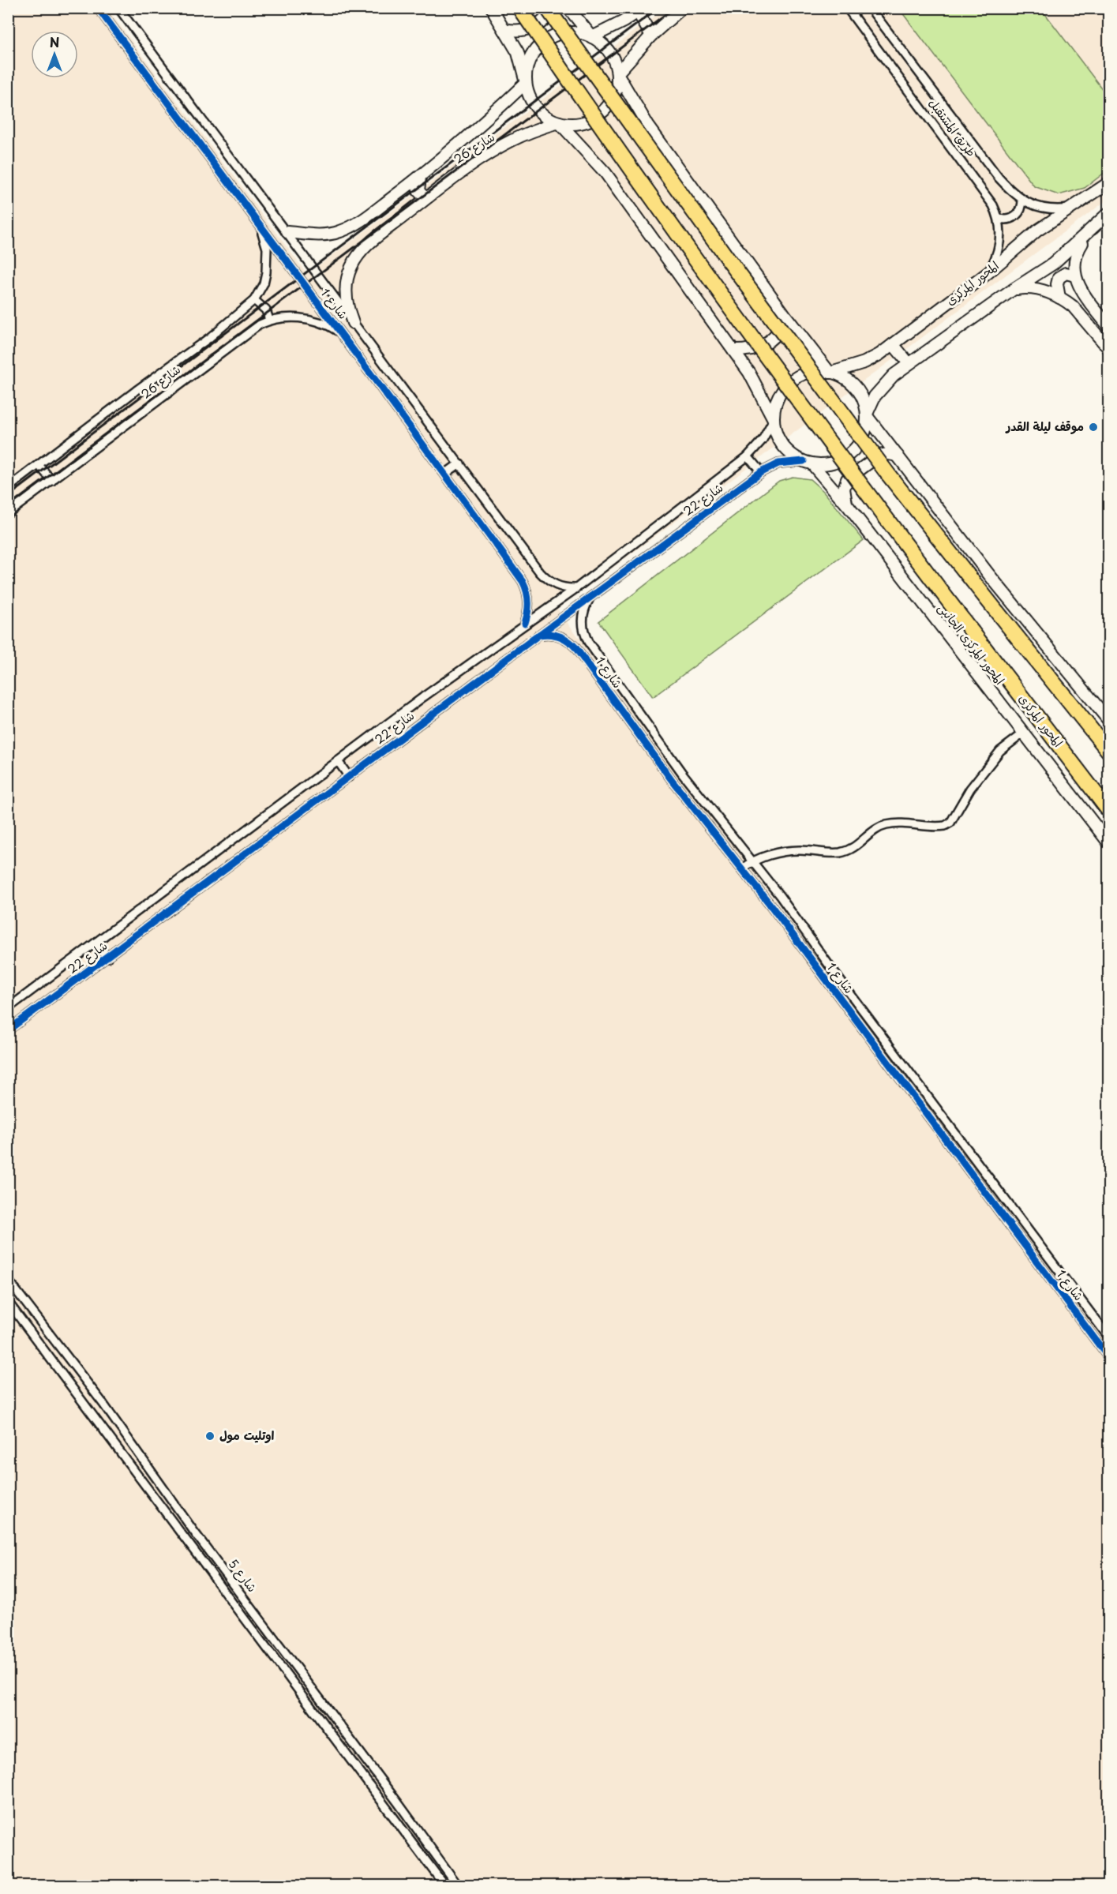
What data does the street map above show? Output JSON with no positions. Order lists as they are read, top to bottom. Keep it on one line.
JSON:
{"streets":{"highway":["المحور المركزى"],"main road":["شارع 26","المحور المركزى الجانبى"],"street":["طريق المستقبل","شارع 1","شارع 22","شارع 5"]},"crossings":[["طريق المستقبل","المحور المركزى"],["شارع 26","شارع 1"],["المحور المركزى","شارع 22"],["المحور المركزى","المحور المركزى الجانبى"],["شارع 1","شارع 22"],["شارع 22","المحور المركزى الجانبى"]],"places":["موقف ليلة القدر","اوتليت مول"],"north":"top"}
